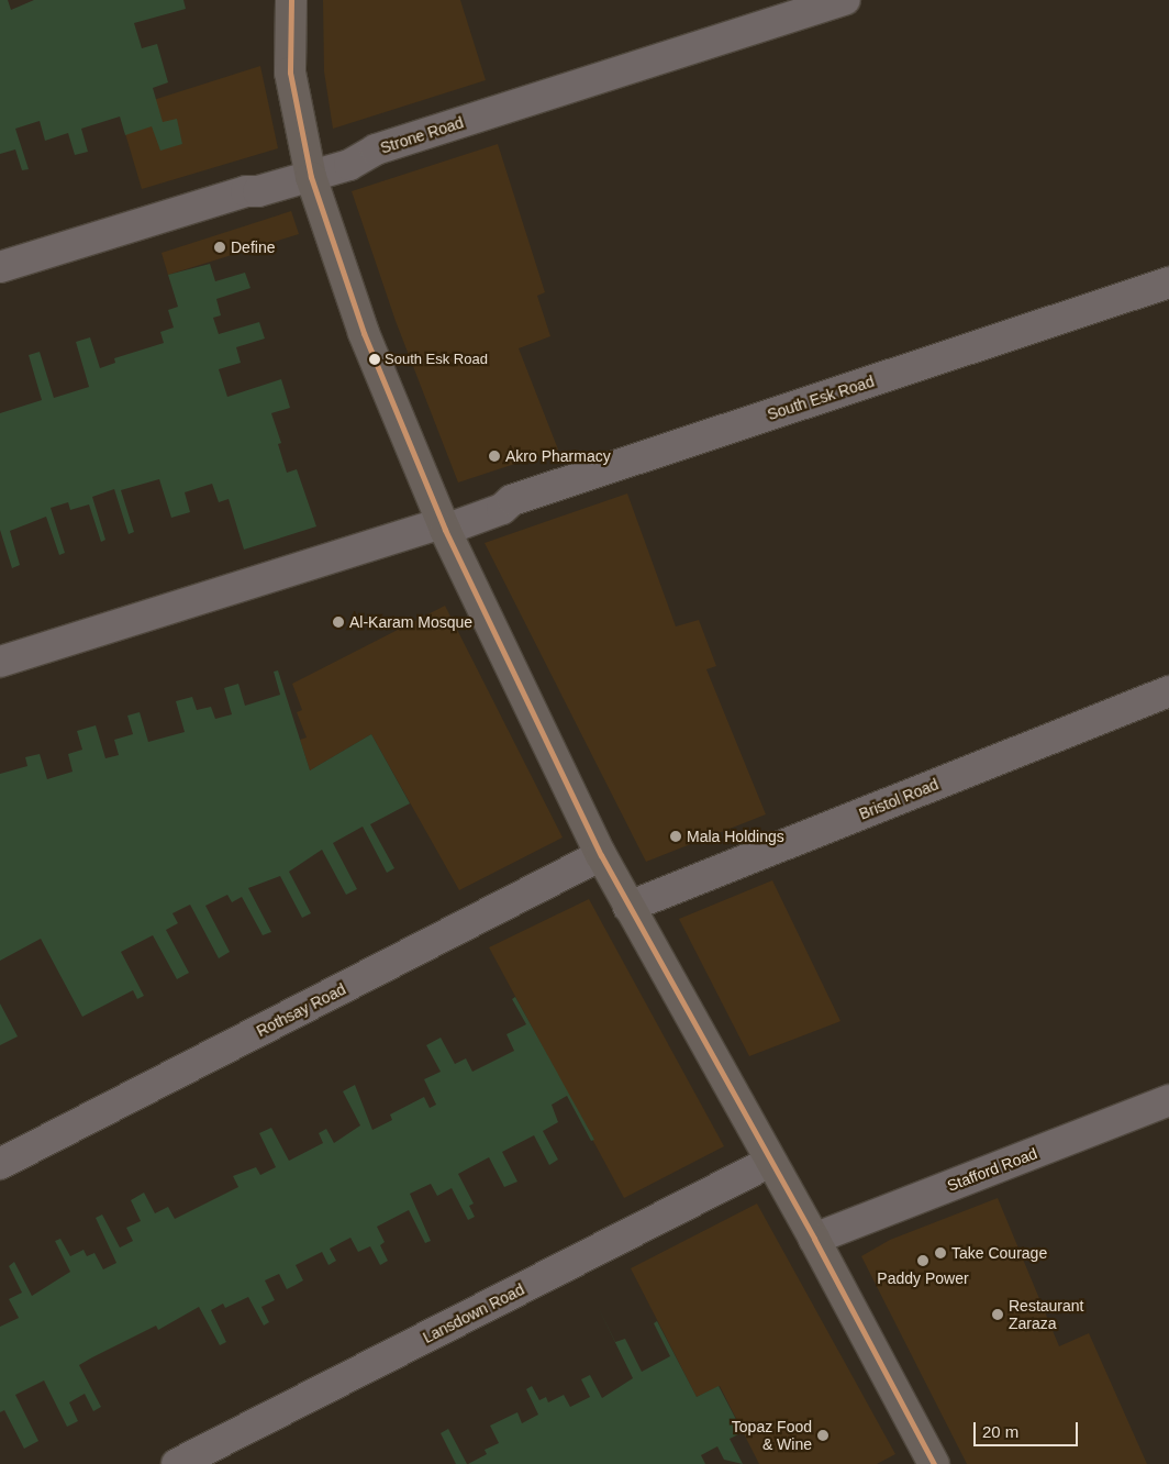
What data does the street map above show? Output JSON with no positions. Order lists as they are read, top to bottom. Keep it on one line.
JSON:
{"streets":{"street":["Strone Road","South Esk Road","Bristol Road","Rothsay Road","Stafford Road","Lansdown Road"]},"places":["Define","South Esk Road","Akro Pharmacy","Al-Karam Mosque","Mala Holdings","Take Courage","Paddy Power","Restaurant Zaraza","Topaz Food & Wine"],"scale_bar":"20 m"}
